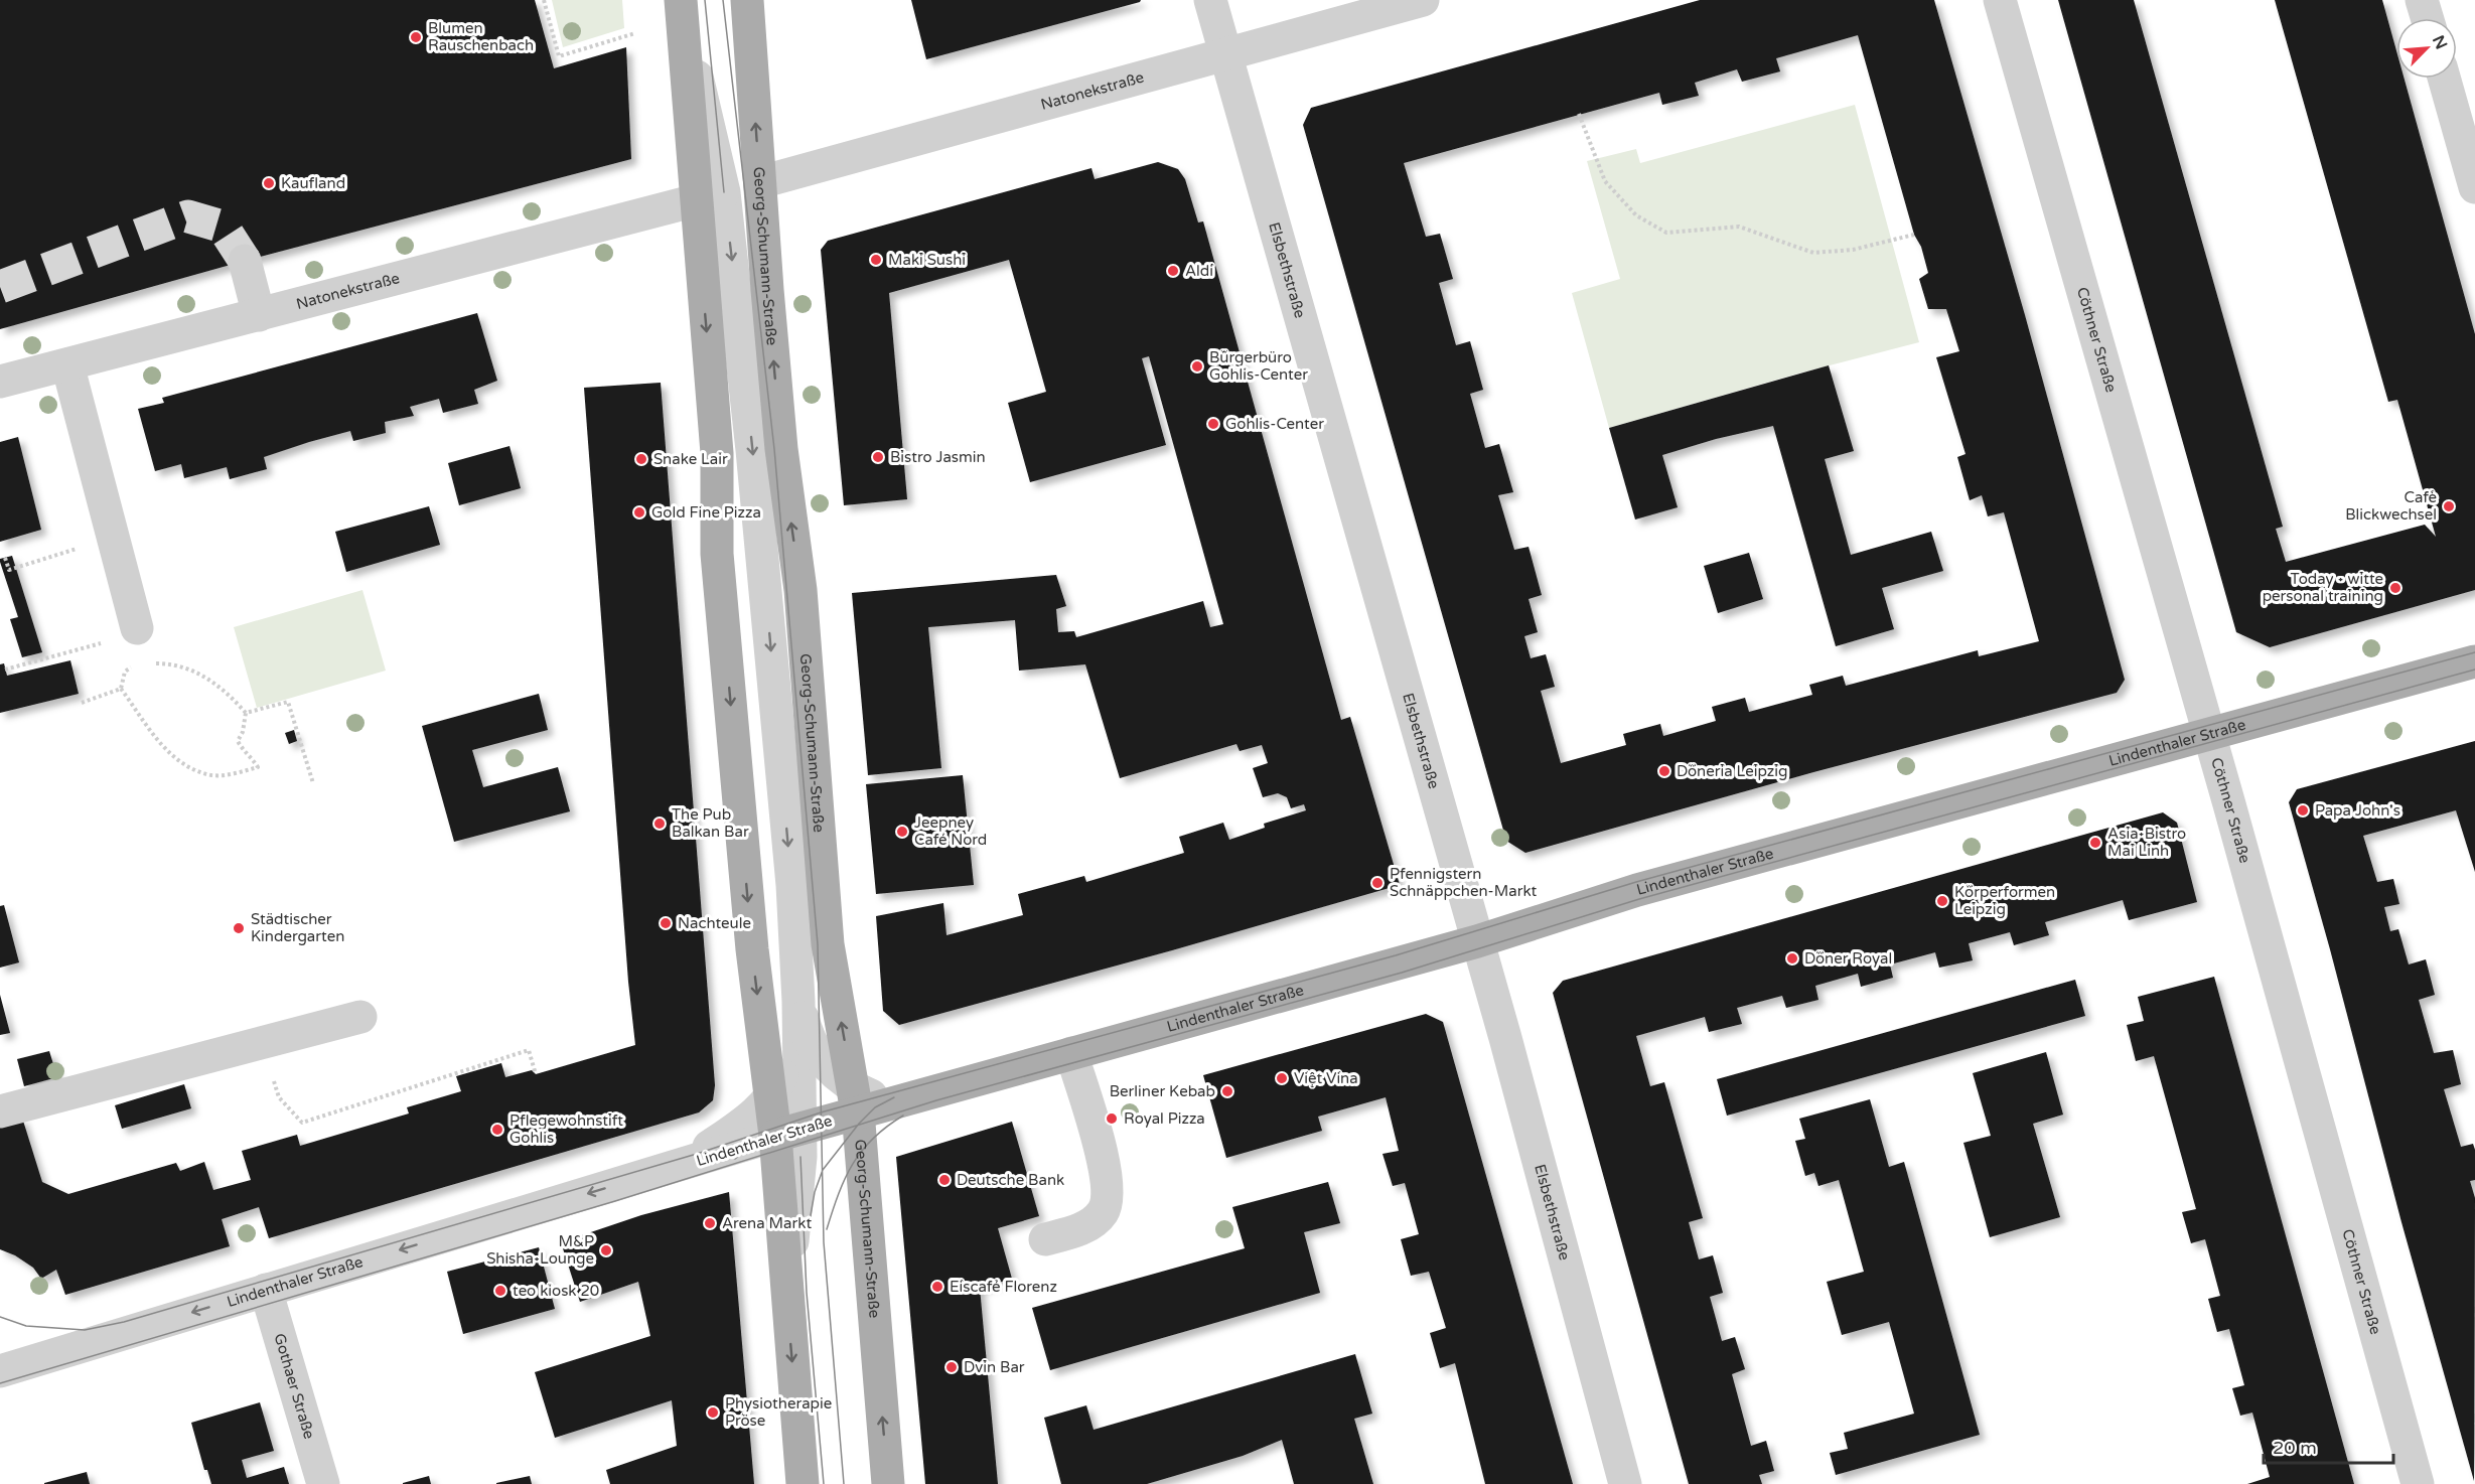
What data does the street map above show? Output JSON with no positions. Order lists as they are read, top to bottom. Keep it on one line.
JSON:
{"streets":{"main road":["Georg-Schumann-Straße","Lindenthaler Straße"],"street":["Natonekstraße","Elsbethstraße","Cöthner Straße","Gothaer Straße"]},"crossings":[["Natonekstraße","Georg-Schumann-Straße"],["Natonekstraße","Elsbethstraße"],["Georg-Schumann-Straße","Lindenthaler Straße"],["Elsbethstraße","Lindenthaler Straße"],["Cöthner Straße","Lindenthaler Straße"],["Lindenthaler Straße","Gothaer Straße"]],"places":["Blumen Rauschenbach","Kaufland","Maki Sushi","Aldi","Bürgerbüro Gohlis-Center","Gohlis-Center","Bistro Jasmin","Snake Lair","Cafè Blickwechsel","Gold Fine Pizza","Today - witte personal training","Döneria Leipzig","Papa John's","The Pub Balkan Bar","Jeepney Café Nord","Asia-Bistro Mai Linh","Pfennigstern Schnäppchen-Markt","Körperformen Leipzig","Nachteule","Städtischer Kindergarten","Döner Royal","Việt Vina","Berliner Kebab","Royal Pizza","Pflegewohnstift Gohlis","Deutsche Bank","Arena Markt","M&P Shisha-Lounge","Eiscafé Florenz","teo kiosk 20","Dvin Bar","Physiotherapie Pröse"],"scale_bar":"20 m","north":"top right"}
